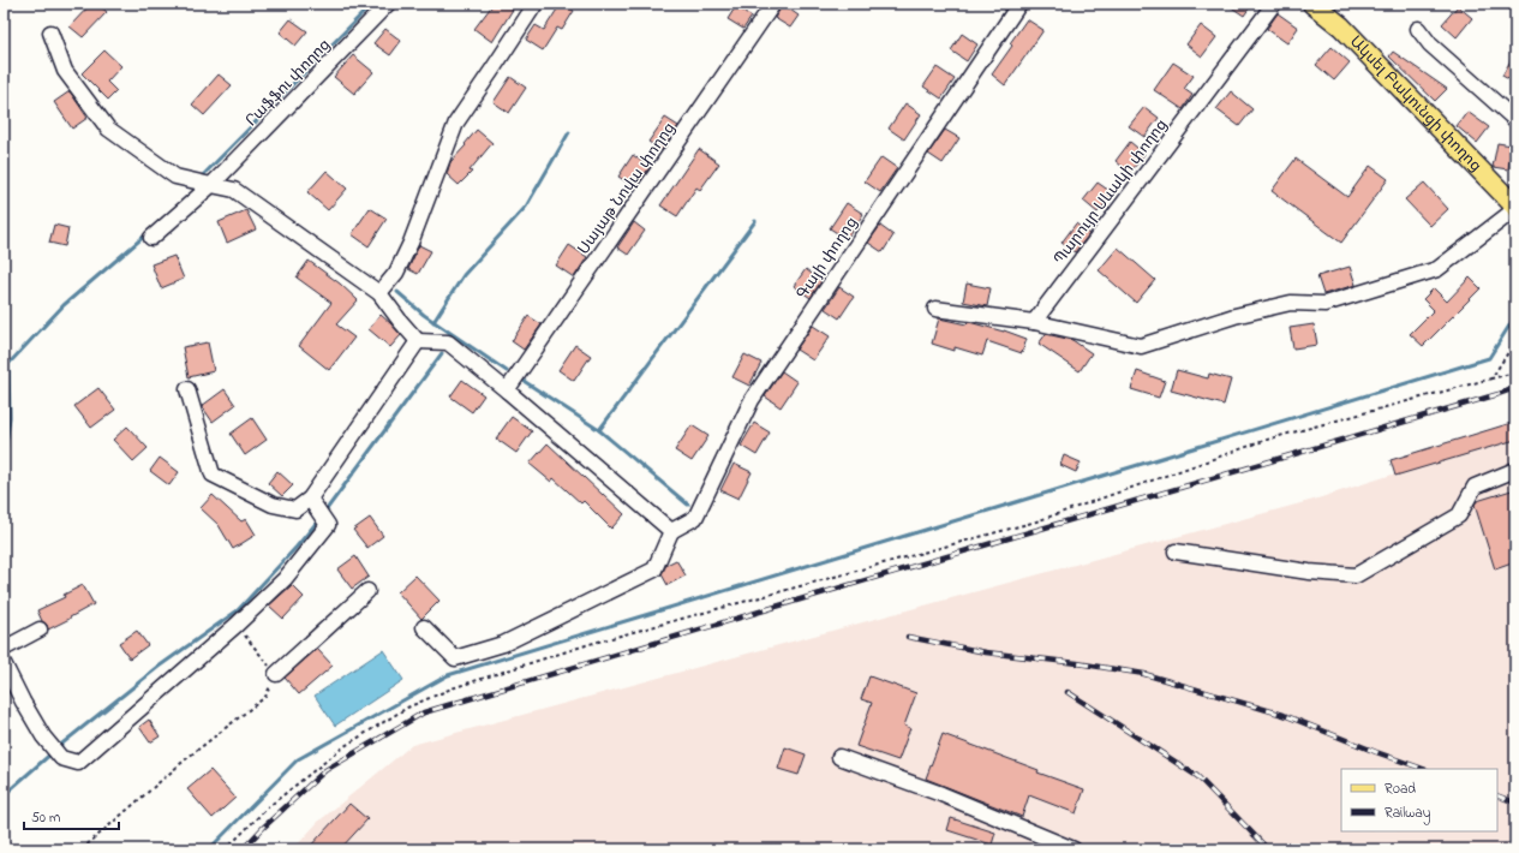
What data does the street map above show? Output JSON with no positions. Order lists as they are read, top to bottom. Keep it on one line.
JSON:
{"streets":{"main road":["Ակսել Բակունցի փողոց"],"street":["Րաֆֆու փողոց","Սայաթ Նովա փողոց","Պարույր Սևակի փողոց","Գայի փողոց"]},"legend":["Road","Railway"],"scale_bar":"50 m"}
